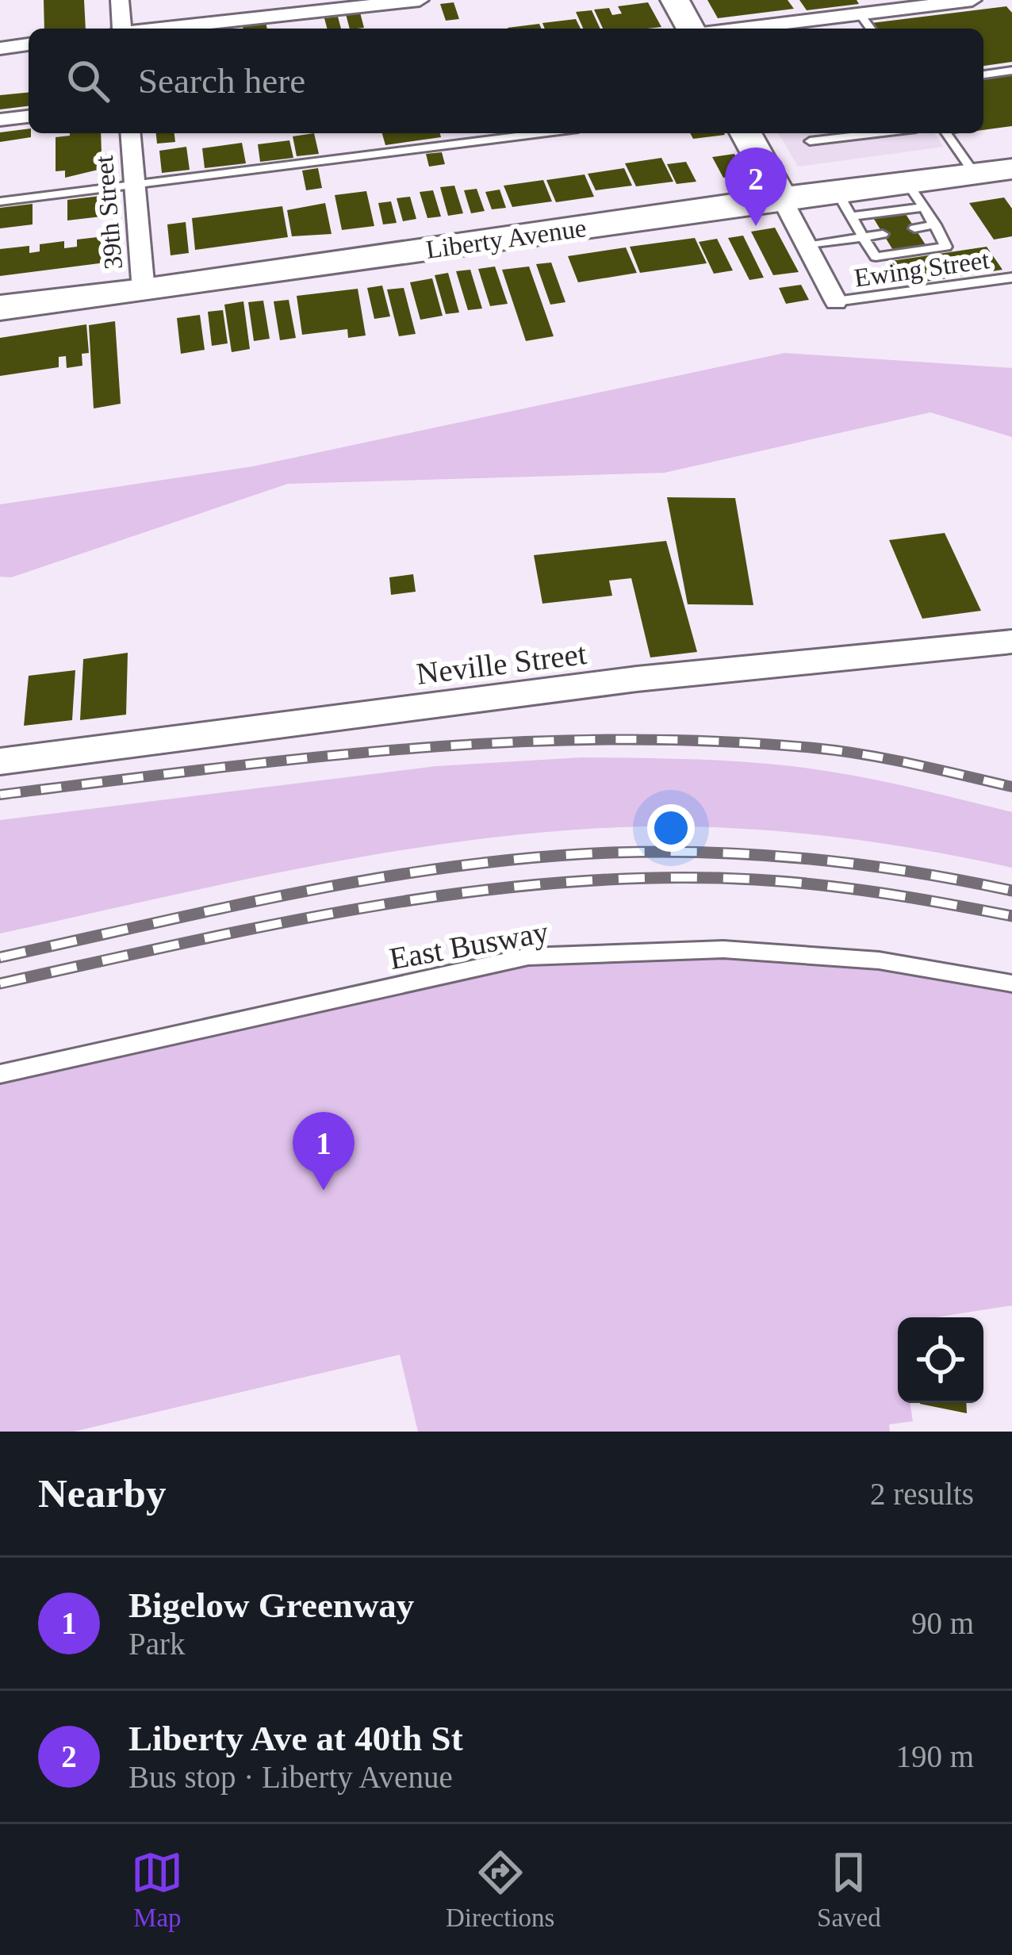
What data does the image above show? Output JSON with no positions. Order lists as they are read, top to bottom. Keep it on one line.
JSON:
{"streets":{"main road":["Liberty Avenue"],"street":["39th Street","Neville Street"],"lane":["Ewing Street","East Busway"]},"crossings":[["39th Street","Liberty Avenue"]],"page":{"search":"Search here","pins":["2","1"],"heading":["Nearby","2 results"],"list":[{"mark":"1","name":"Bigelow Greenway","note":"Park","value":"90 m"},{"mark":"2","name":"Liberty Ave at 40th St","note":"Bus stop · Liberty Avenue","value":"190 m"}],"nav":["Map","Directions","Saved"]}}
